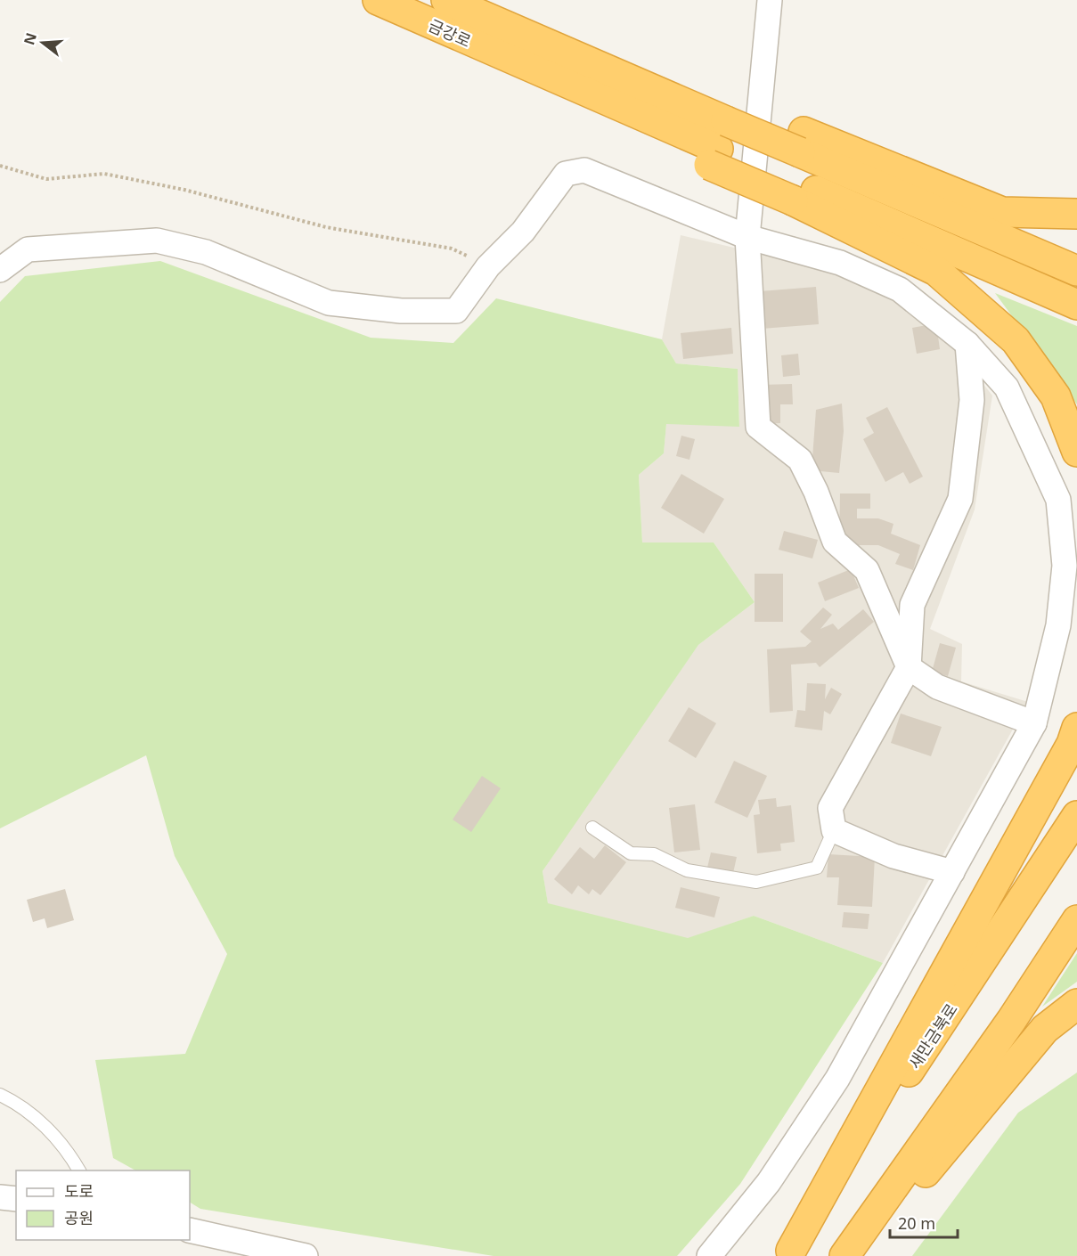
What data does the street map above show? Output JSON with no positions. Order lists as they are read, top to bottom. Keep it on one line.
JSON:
{"streets":{"highway":["금강로","새만금북로"]},"legend":["도로","공원"],"scale_bar":"20 m","north":"left"}
